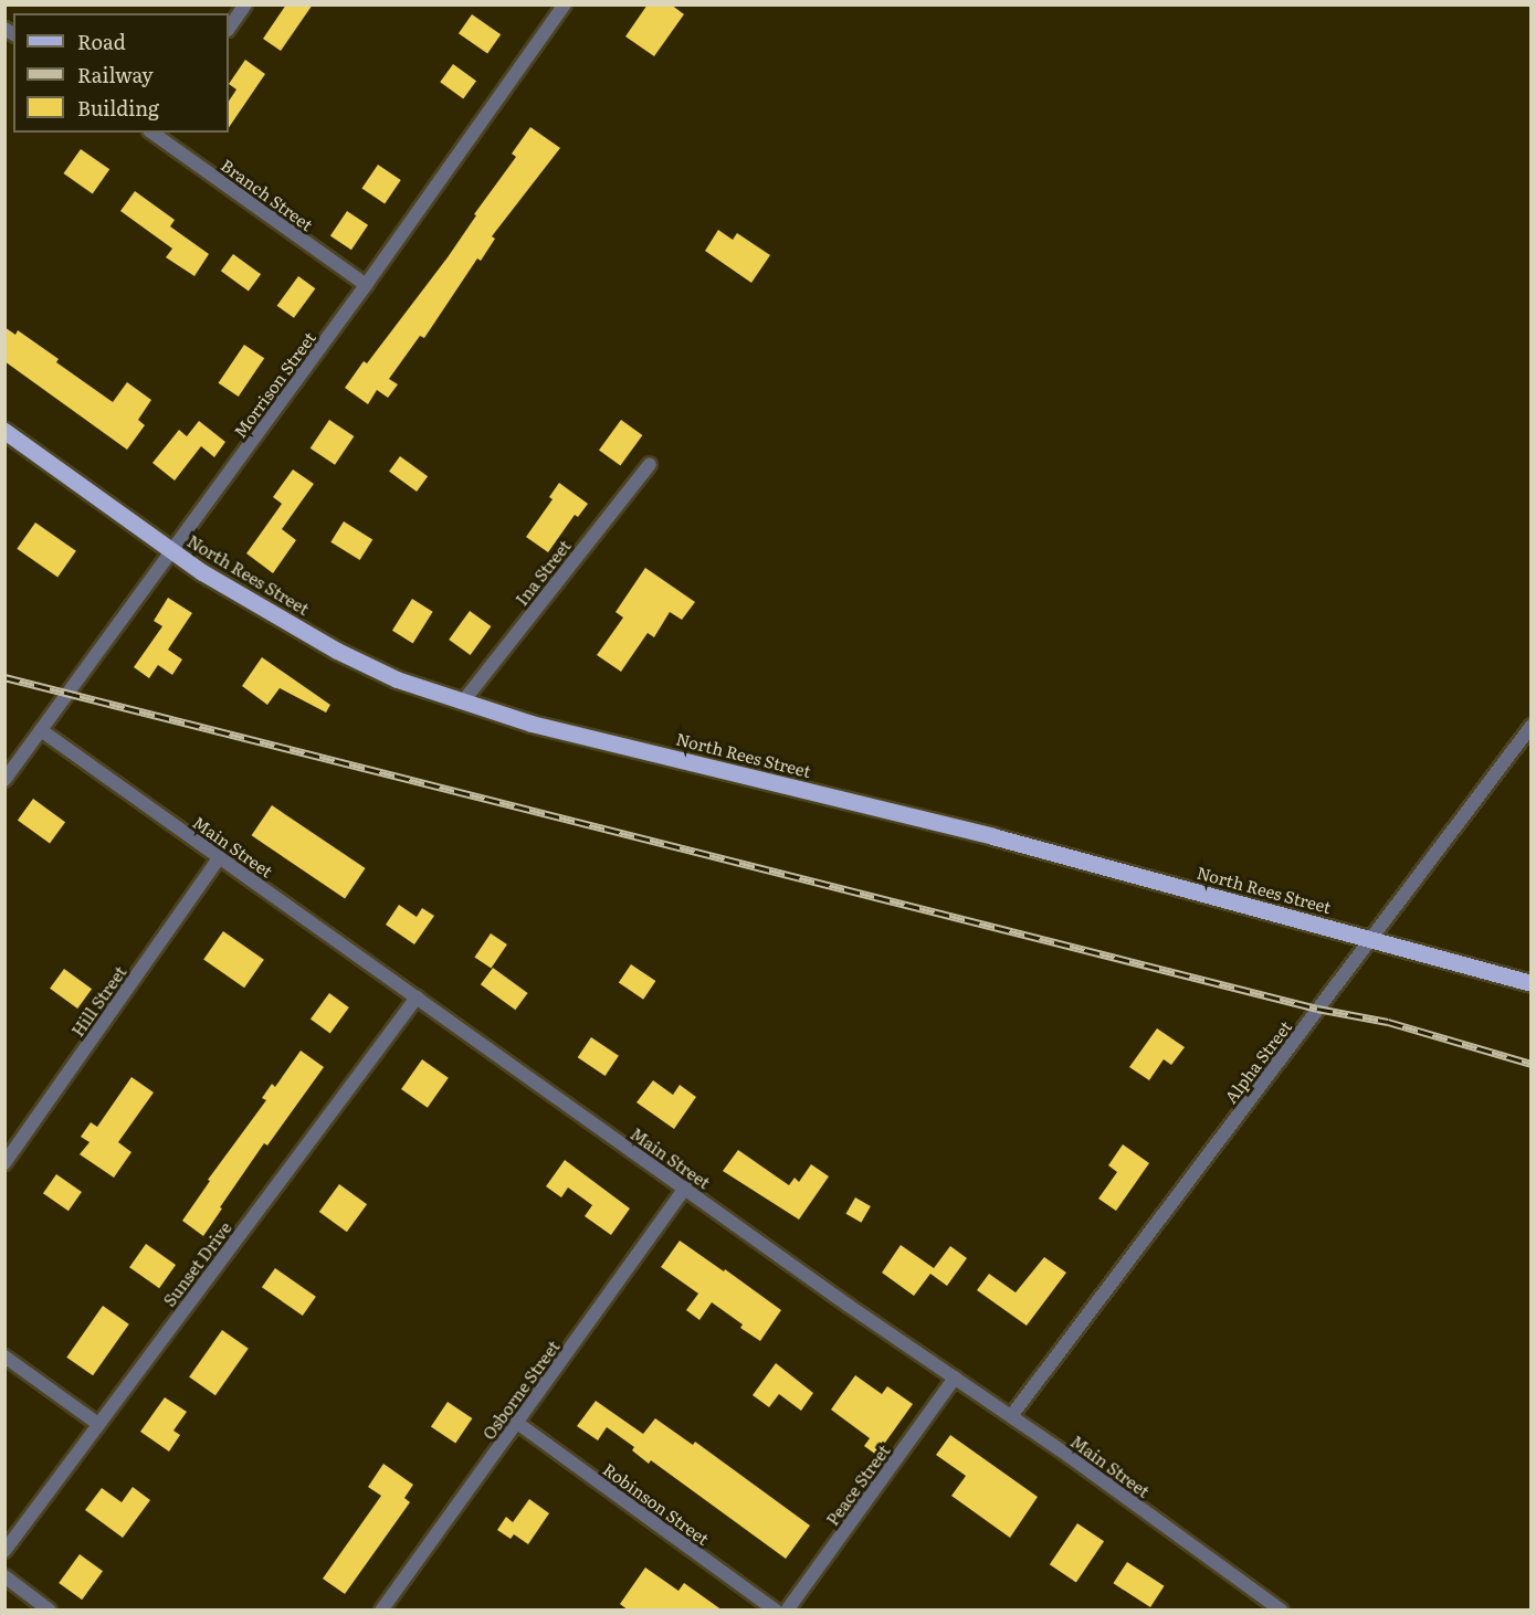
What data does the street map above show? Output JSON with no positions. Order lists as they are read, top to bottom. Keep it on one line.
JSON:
{"streets":{"main road":["North Rees Street"],"street":["Branch Street","Morrison Street","Ina Street","Main Street","Hill Street","Alpha Street","Sunset Drive","Osborne Street","Peace Street","Robinson Street"]},"crossings":[["Branch Street","Morrison Street"],["Morrison Street","North Rees Street"],["Morrison Street","Main Street"],["Ina Street","North Rees Street"],["North Rees Street","Alpha Street"],["Main Street","Hill Street"],["Main Street","Alpha Street"],["Main Street","Sunset Drive"],["Main Street","Osborne Street"],["Main Street","Peace Street"],["Osborne Street","Robinson Street"]],"legend":["Road","Railway","Building"]}
